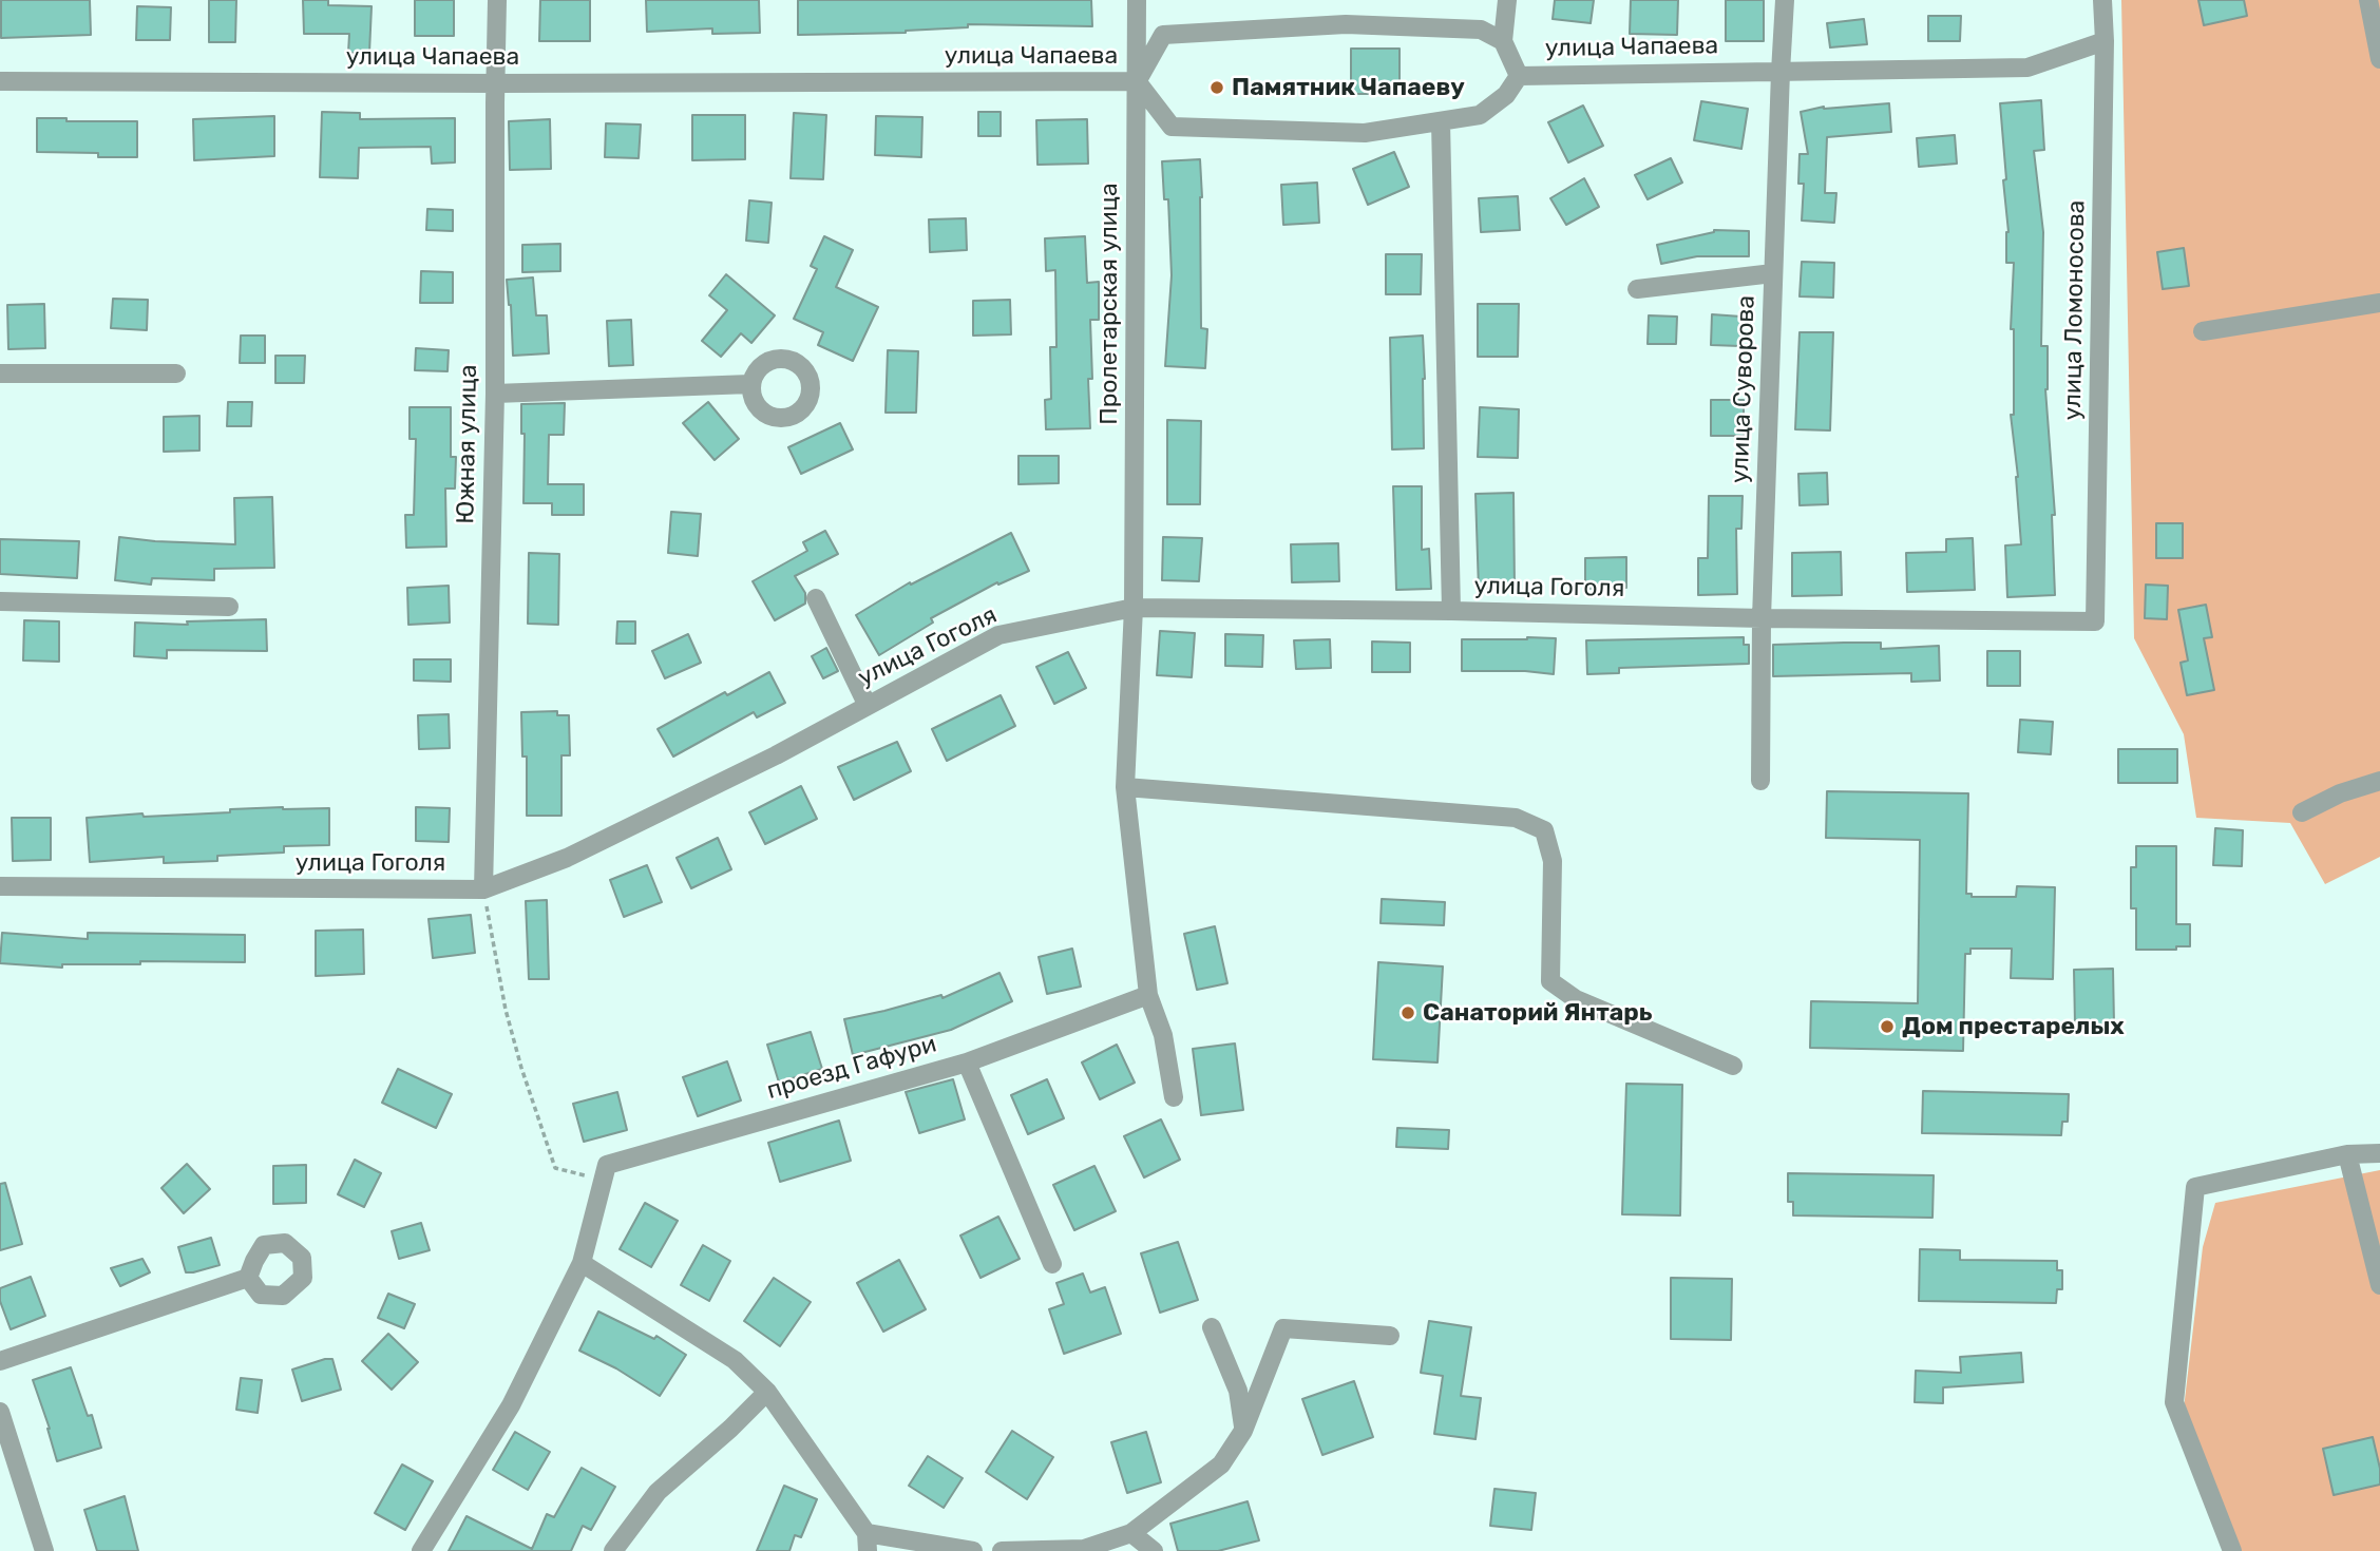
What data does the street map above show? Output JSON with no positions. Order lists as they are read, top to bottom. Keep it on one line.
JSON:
{"streets":{"street":["улица Чапаева","Пролетарская улица","улица Ломоносова","улица Суворова","Южная улица","улица Гоголя","проезд Гафури"]},"crossings":[["улица Чапаева","Пролетарская улица"],["улица Чапаева","улица Ломоносова"],["улица Чапаева","улица Суворова"],["улица Чапаева","Южная улица"],["Пролетарская улица","улица Гоголя"],["улица Ломоносова","улица Гоголя"],["улица Суворова","улица Гоголя"],["Южная улица","улица Гоголя"]],"places":["Памятник Чапаеву","Санаторий Янтарь","Дом престарелых"]}
